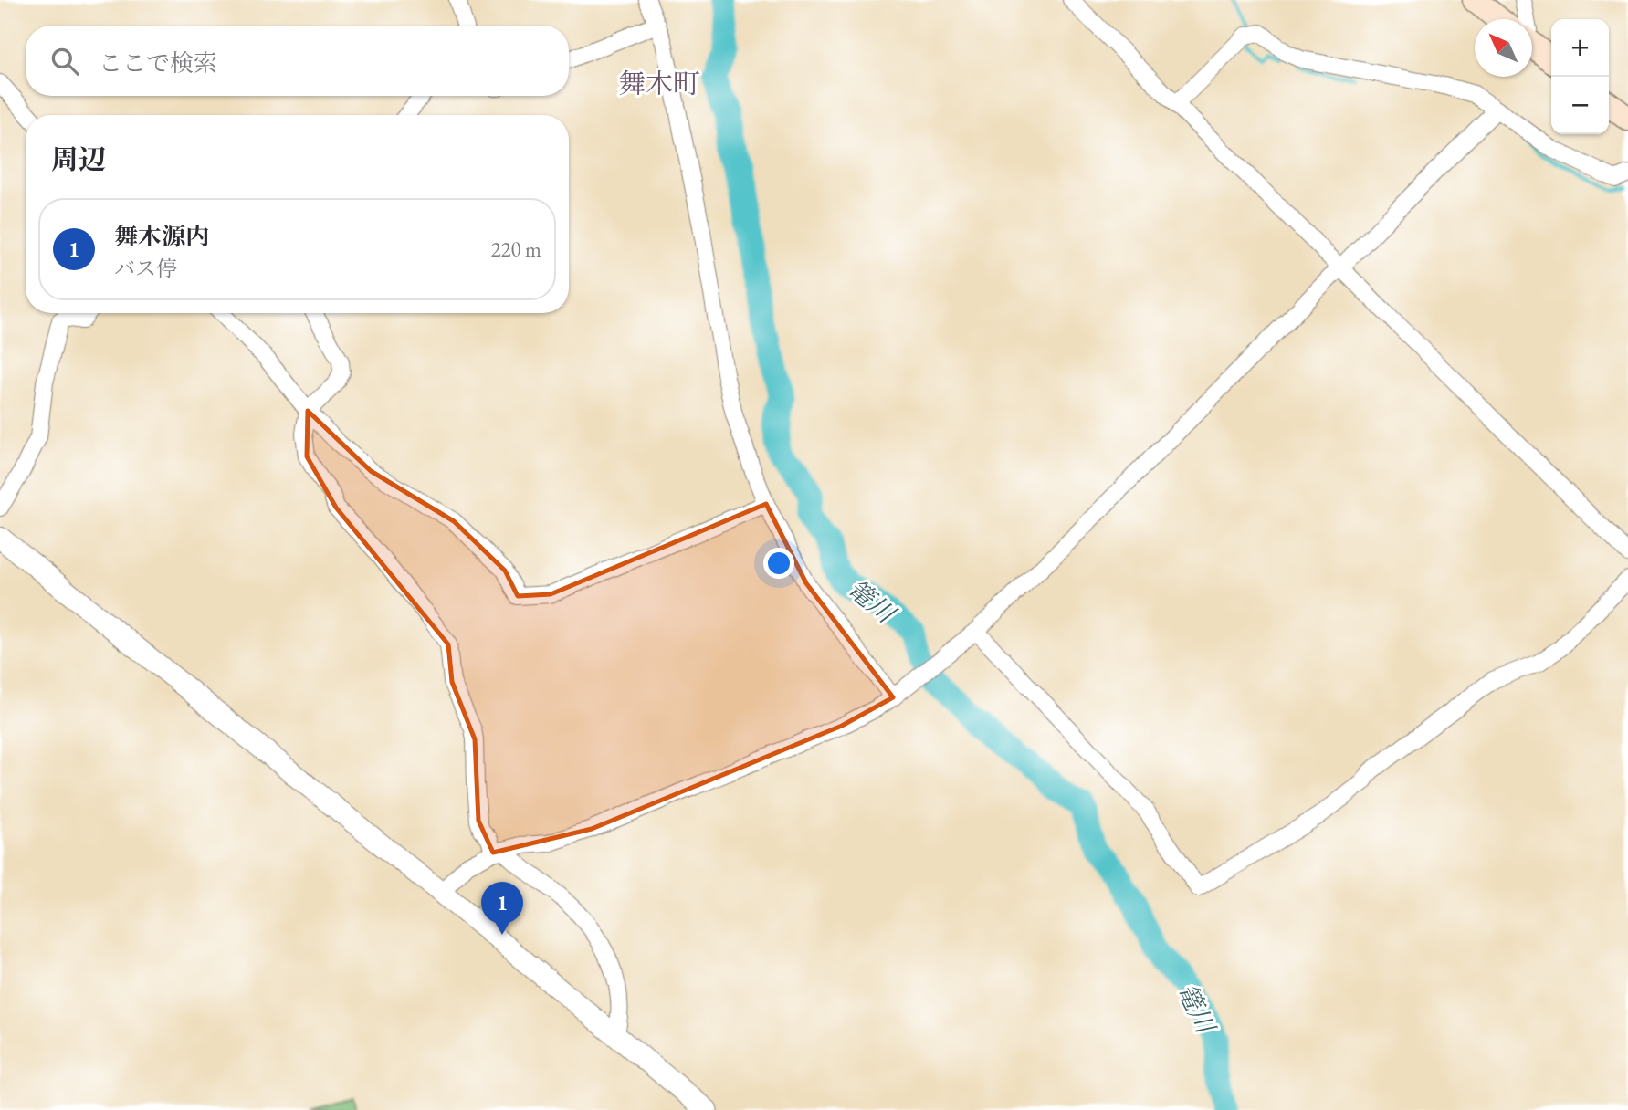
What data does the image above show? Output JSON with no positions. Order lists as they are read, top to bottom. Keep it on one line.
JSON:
{"districts":["舞木町"],"water":["篭川"],"north":"top left","page":{"map_buttons":["+","−"],"search":"ここで検索","heading":"周辺","list":[{"mark":"1","name":"舞木源内","note":"バス停","value":"220 m"}],"pins":"1"}}
